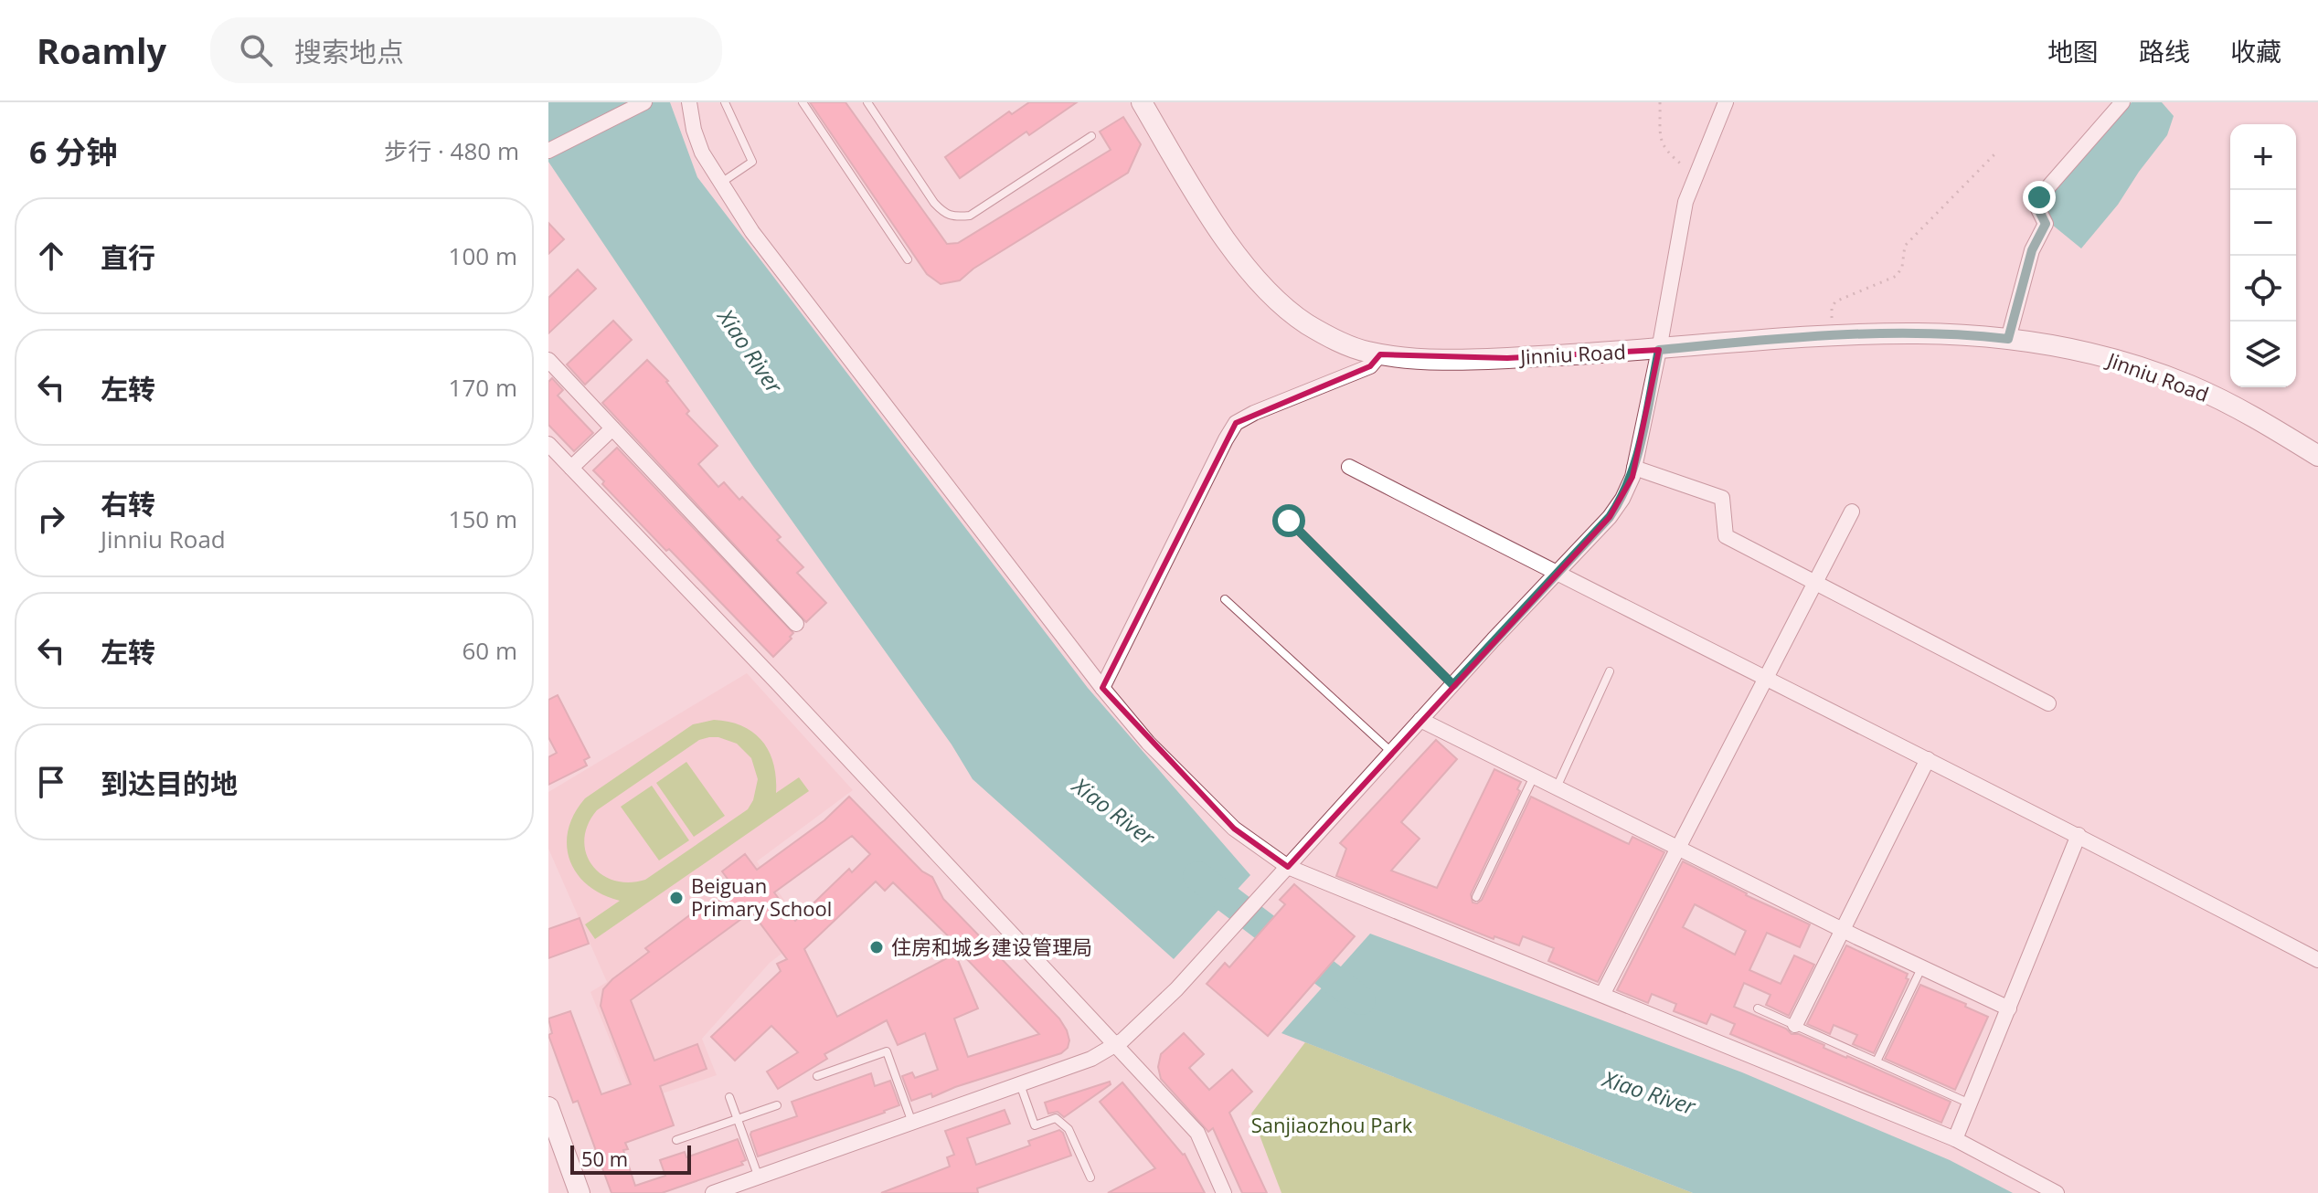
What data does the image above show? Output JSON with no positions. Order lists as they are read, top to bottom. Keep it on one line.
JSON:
{"streets":{"main road":["Jinniu Road"]},"water":["Xiao River"],"parks":["Sanjiaozhou Park"],"places":["Beiguan Primary School","住房和城乡建设管理局"],"scale_bar":"50 m","page":{"header":"Roamly","search":"搜索地点","nav":["地图","路线","收藏"],"heading":["6 分钟","步行 · 480 m"],"map_buttons":["+","−"],"list":[["直行","100 m"],["左转","170 m"],["右转","Jinniu Road","150 m"],["左转","60 m"],"到达目的地"],"scale":"50 m"}}
